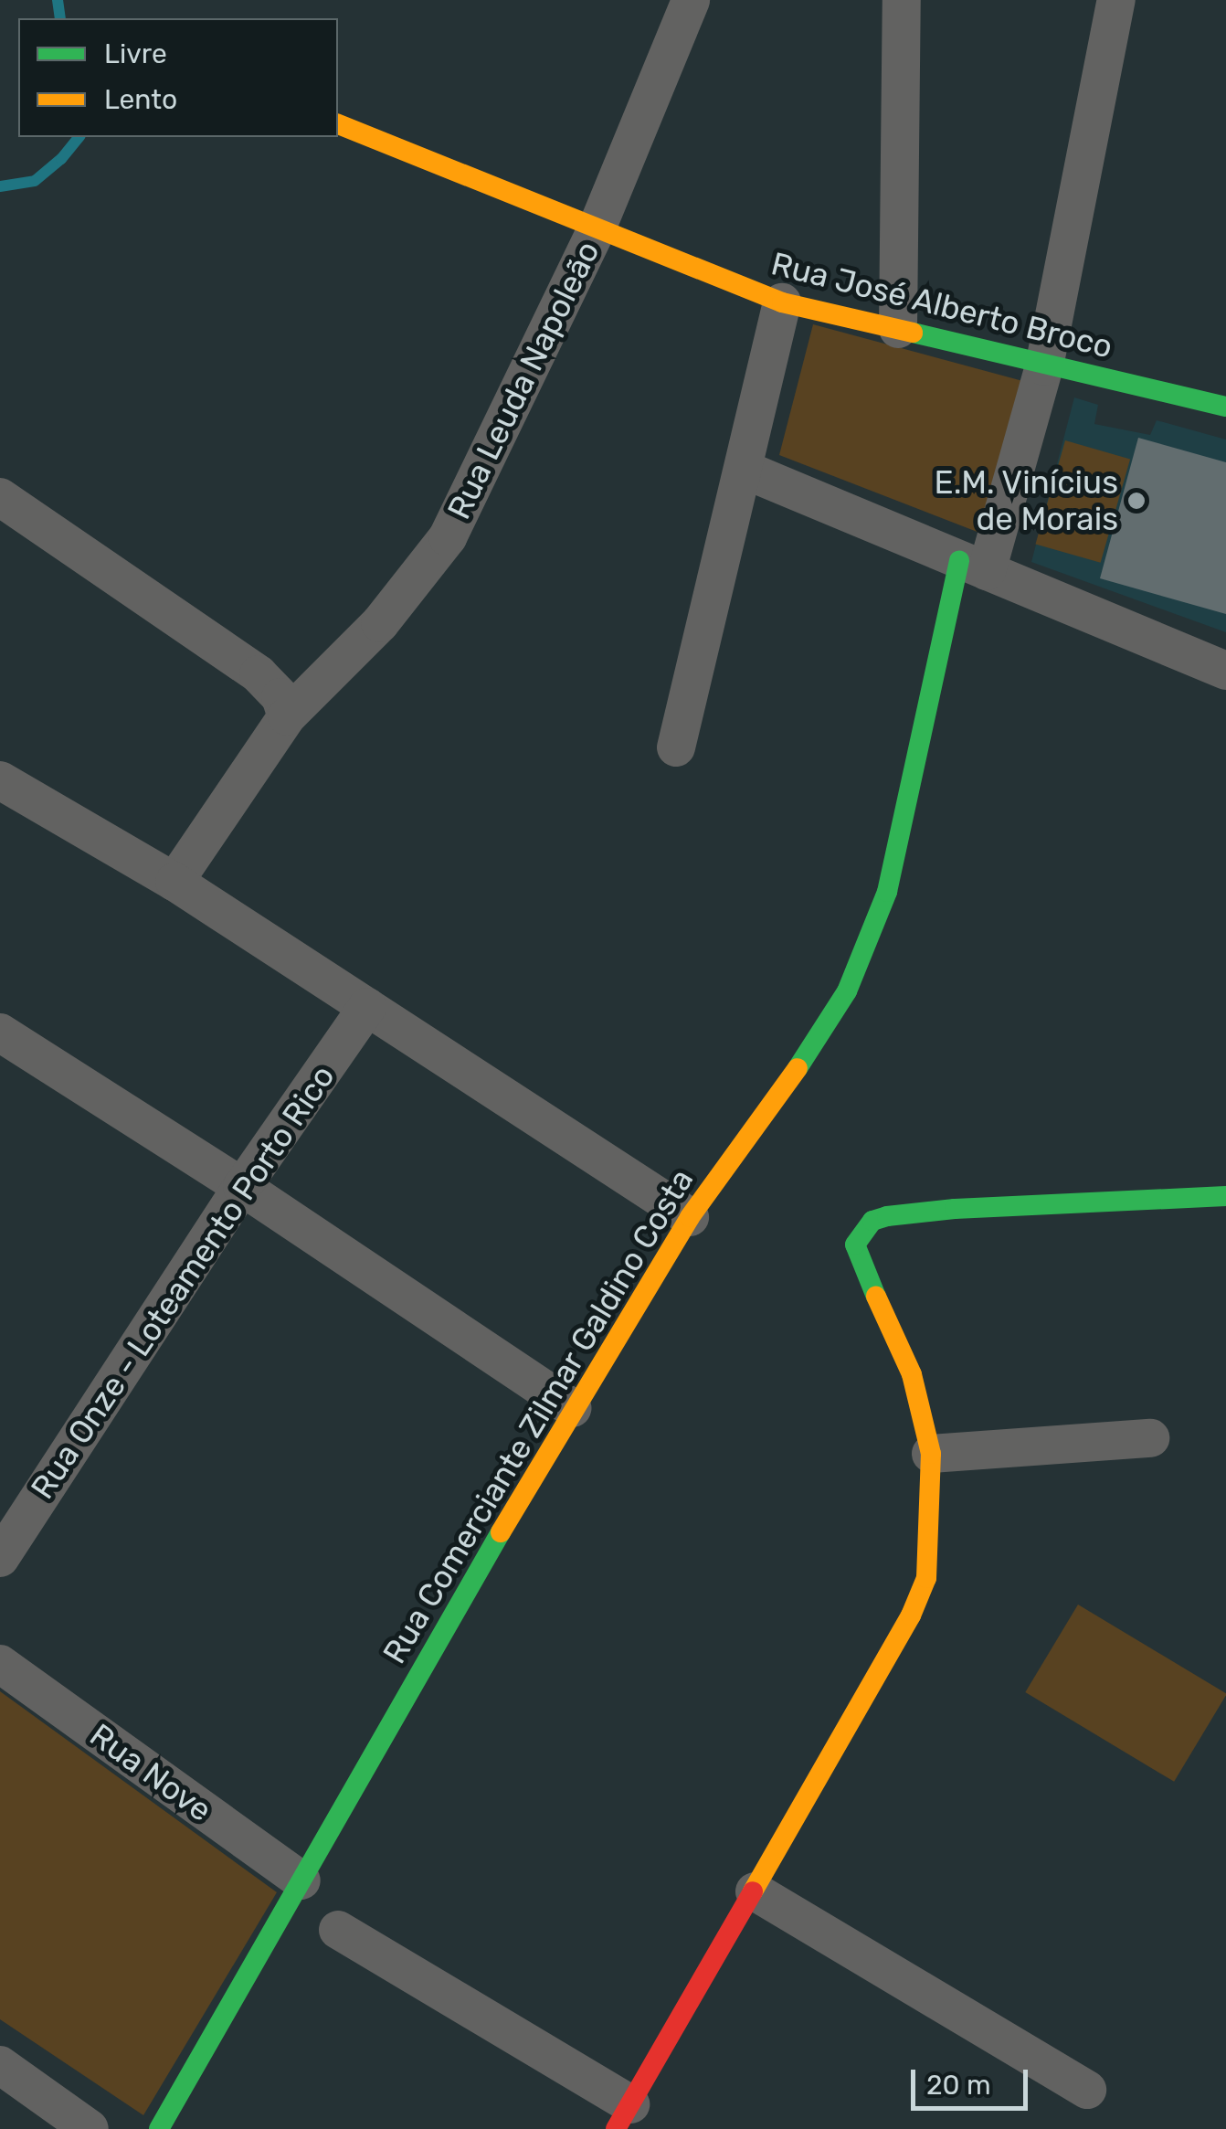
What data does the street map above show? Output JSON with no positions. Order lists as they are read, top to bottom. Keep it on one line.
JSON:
{"streets":{"street":["Rua José Alberto Broco","Rua Leuda Napoleão","Rua Onze - Loteamento Porto Rico","Rua Comerciante Zilmar Galdino Costa","Rua Nove"]},"crossings":[["Rua José Alberto Broco","Rua Leuda Napoleão"],["Rua Comerciante Zilmar Galdino Costa","Rua Nove"]],"places":["E.M. Vinícius de Morais"],"legend":["Livre","Lento"],"scale_bar":"20 m"}
